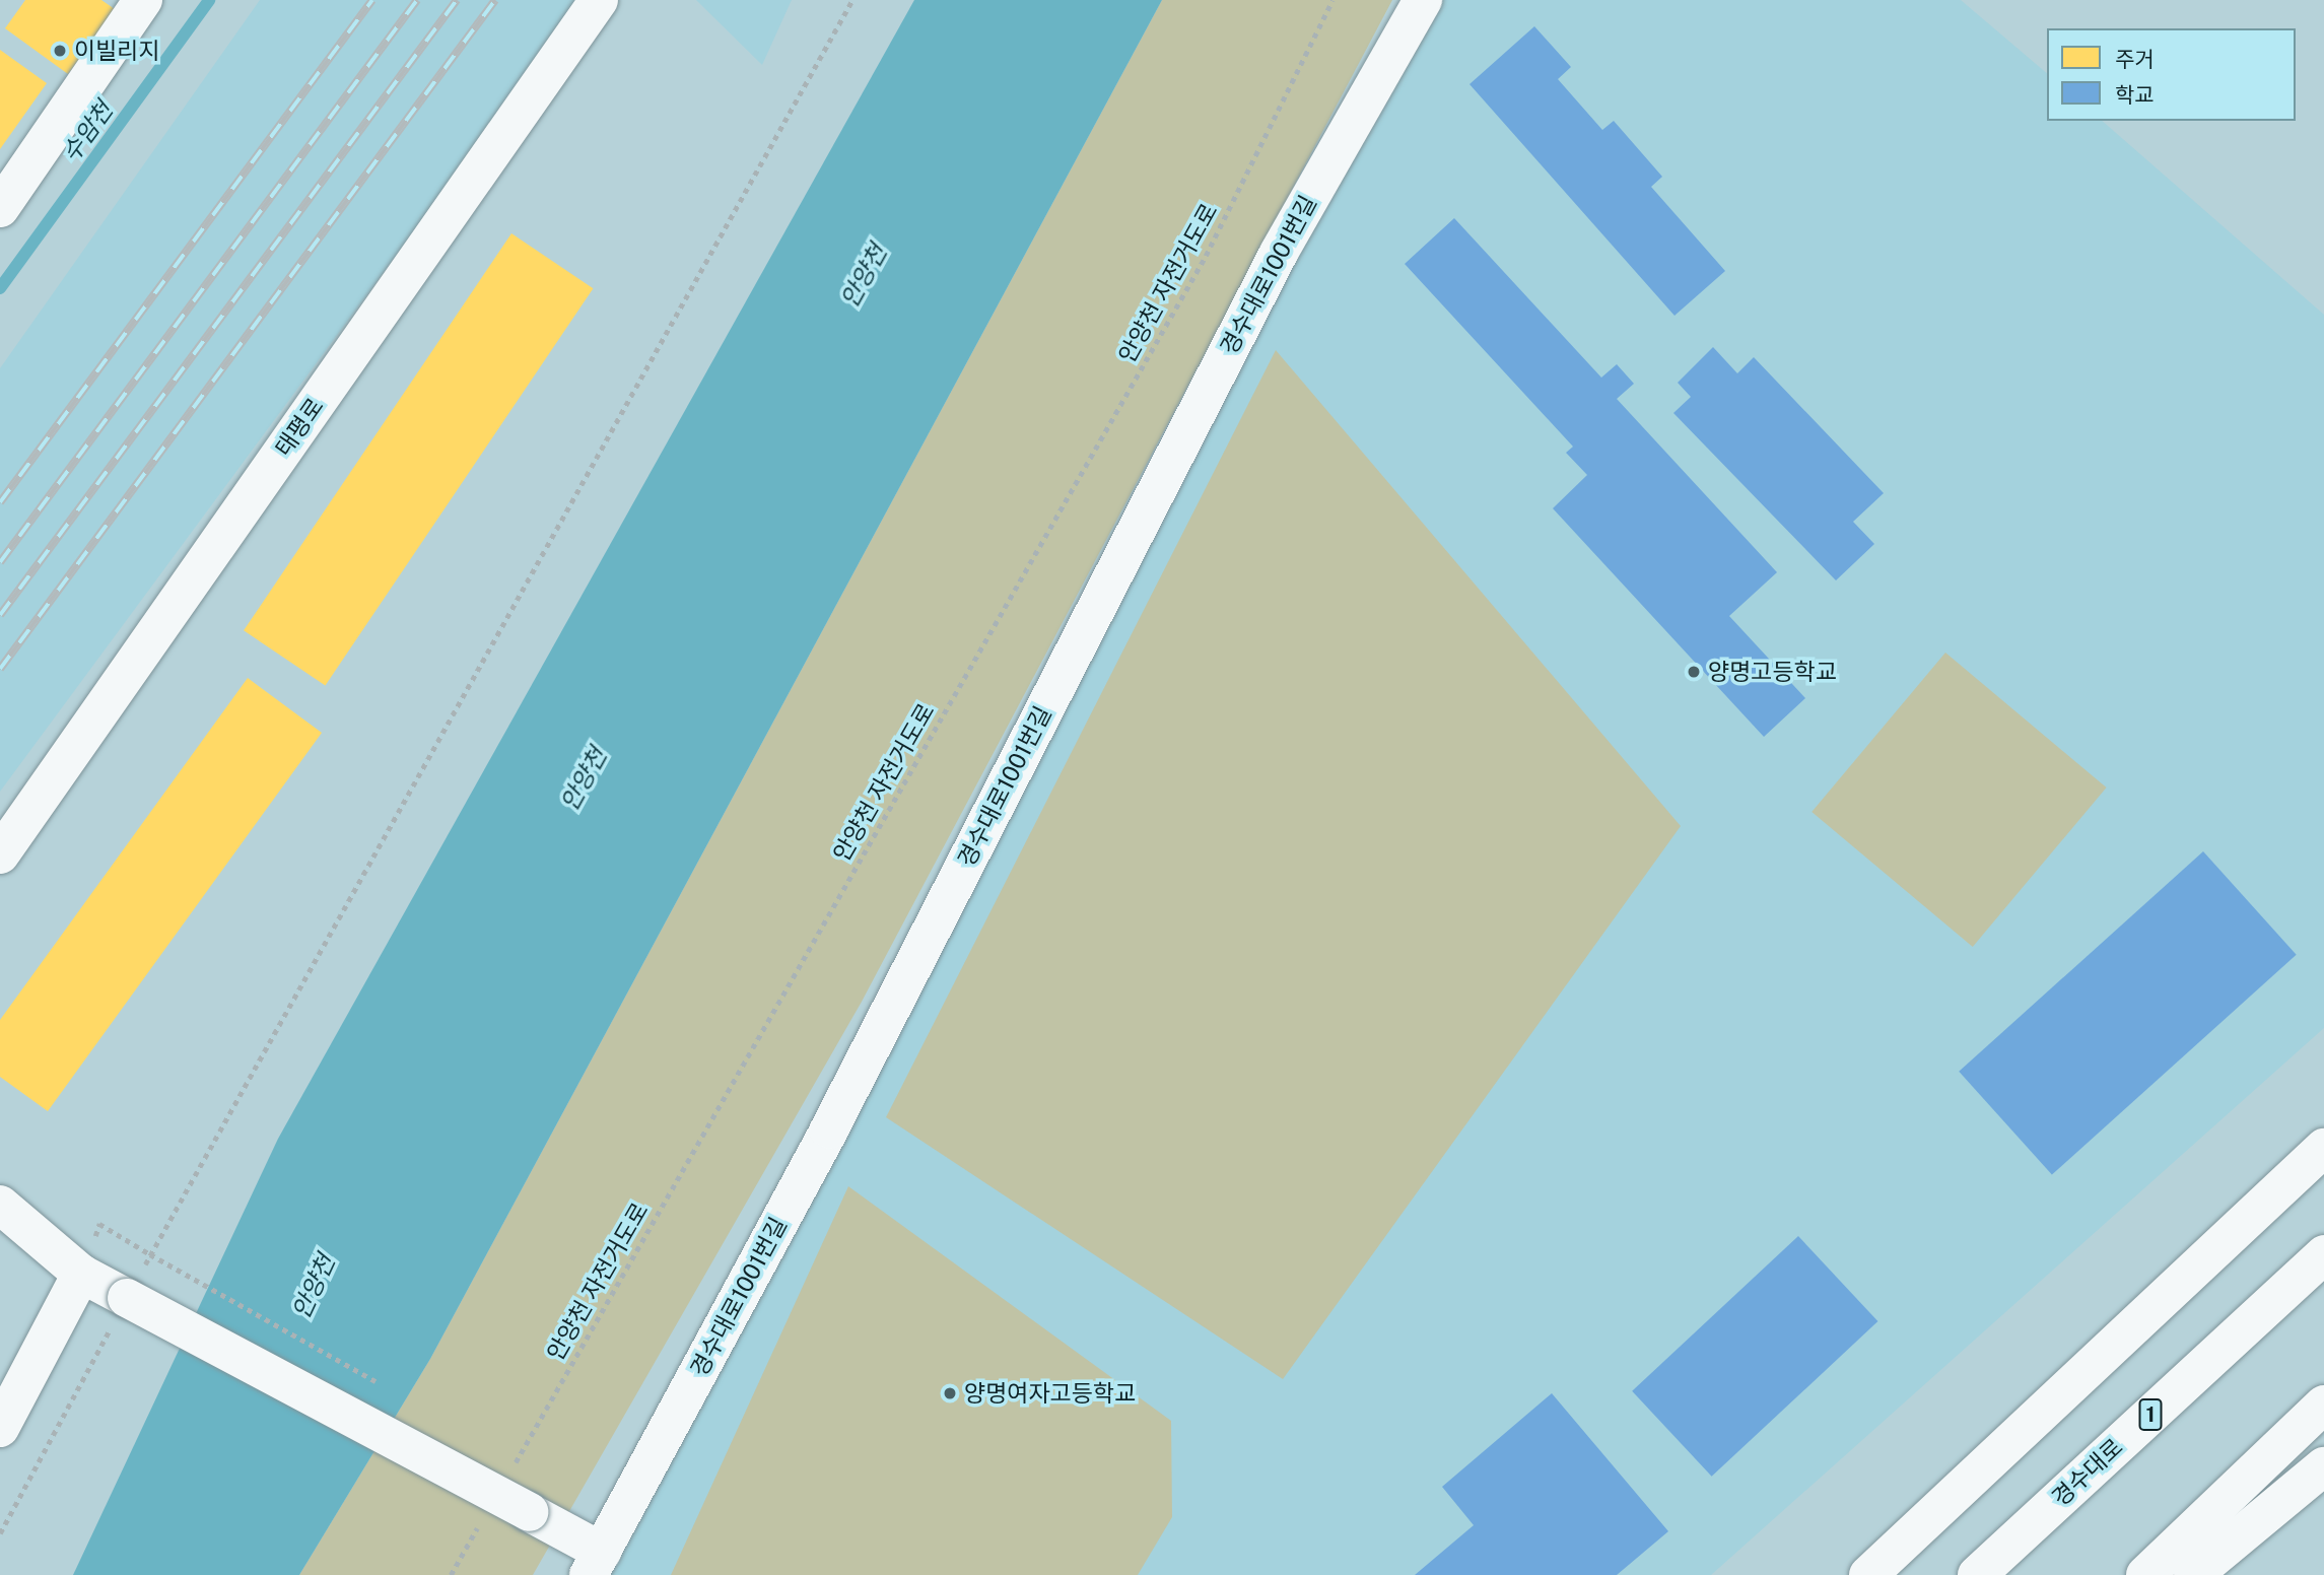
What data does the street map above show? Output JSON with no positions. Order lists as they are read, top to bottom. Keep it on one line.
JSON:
{"streets":{"street":["경수대로1001번길","태평로","1","경수대로"],"path":["안양천 자전거도로"]},"water":["수암천","안양천"],"places":["이빌리지","양명고등학교","양명여자고등학교"],"legend":["주거","학교"]}
